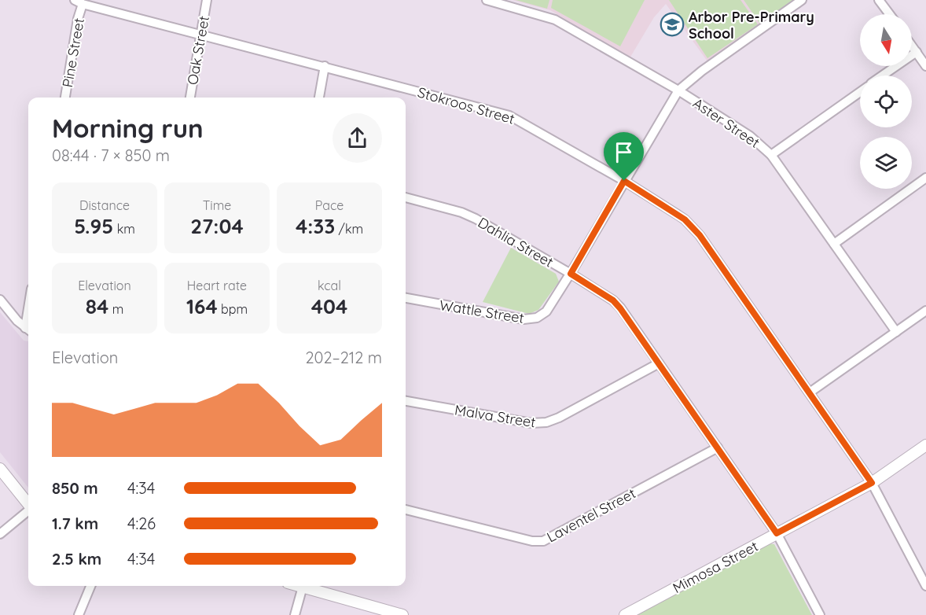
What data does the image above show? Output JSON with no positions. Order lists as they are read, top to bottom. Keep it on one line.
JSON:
{"streets":{"street":["Oak Street","Pine Street","Stokroos Street","Aster Street","Dahlia Street","Wattle Street","Malva Street","Laventel Street","Mimosa Street"]},"crossings":[["Oak Street","Stokroos Street"],["Pine Street","Stokroos Street"],["Stokroos Street","Wattle Street"],["Stokroos Street","Mimosa Street"],["Aster Street","Wattle Street"],["Dahlia Street","Wattle Street"],["Dahlia Street","Malva Street"],["Dahlia Street","Laventel Street"],["Dahlia Street","Mimosa Street"]],"places":{"school or university":["Arbor Pre-Primary School"]},"north":"bottom","page":{"heading":["Morning run","08:44 · 7 × 850 m"],"stats":[["Distance","5.95 km"],["Time","27:04"],["Pace","4:33 /km"],["Elevation","84 m"],["Heart rate","164 bpm"],["kcal","404"]],"chart":["Elevation","202–212 m"],"list":[{"name":"850 m","note":"4:34"},{"name":"1.7 km","note":"4:26"},{"name":"2.5 km","note":"4:34"}]}}
